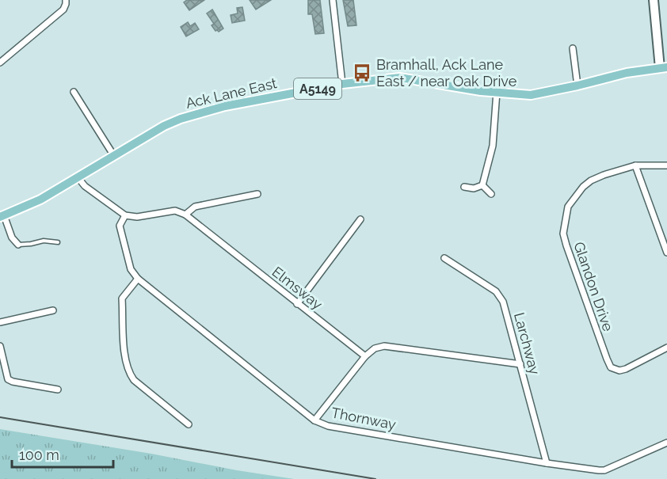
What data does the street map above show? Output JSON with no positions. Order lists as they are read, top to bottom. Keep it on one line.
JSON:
{"streets":{"main road":["A5149","Ack Lane East"],"street":["Glandon Drive","Elmsway","Larchway","Thornway"]},"crossings":[["Larchway","Thornway"]],"places":{"bus stop":["Bramhall, Ack Lane East / near Oak Drive"]},"scale_bar":"100 m"}
